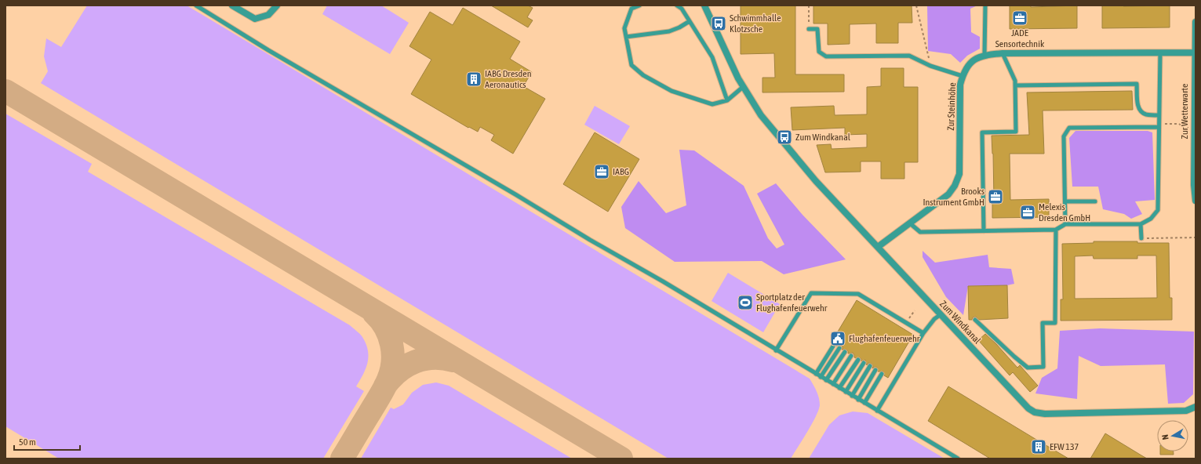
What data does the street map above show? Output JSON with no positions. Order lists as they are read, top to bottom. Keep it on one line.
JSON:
{"streets":{"street":["Zur Steinhöhe","Zur Wetterwarte","Zum Windkanal"]},"crossings":[["Zur Steinhöhe","Zur Wetterwarte"],["Zur Steinhöhe","Zum Windkanal"]],"places":{"office":["JADE Sensortechnik","IABG","Brooks Instrument GmbH","Melexis Dresden GmbH"],"bus stop":["Schwimmhalle Klotzsche","Zum Windkanal"],"building":["IABG Dresden Aeronautics","EFW 137"],"sports":["Sportplatz der Flughafenfeuerwehr"],"public building":["Flughafenfeuerwehr"]},"scale_bar":"50 m","north":"left"}
